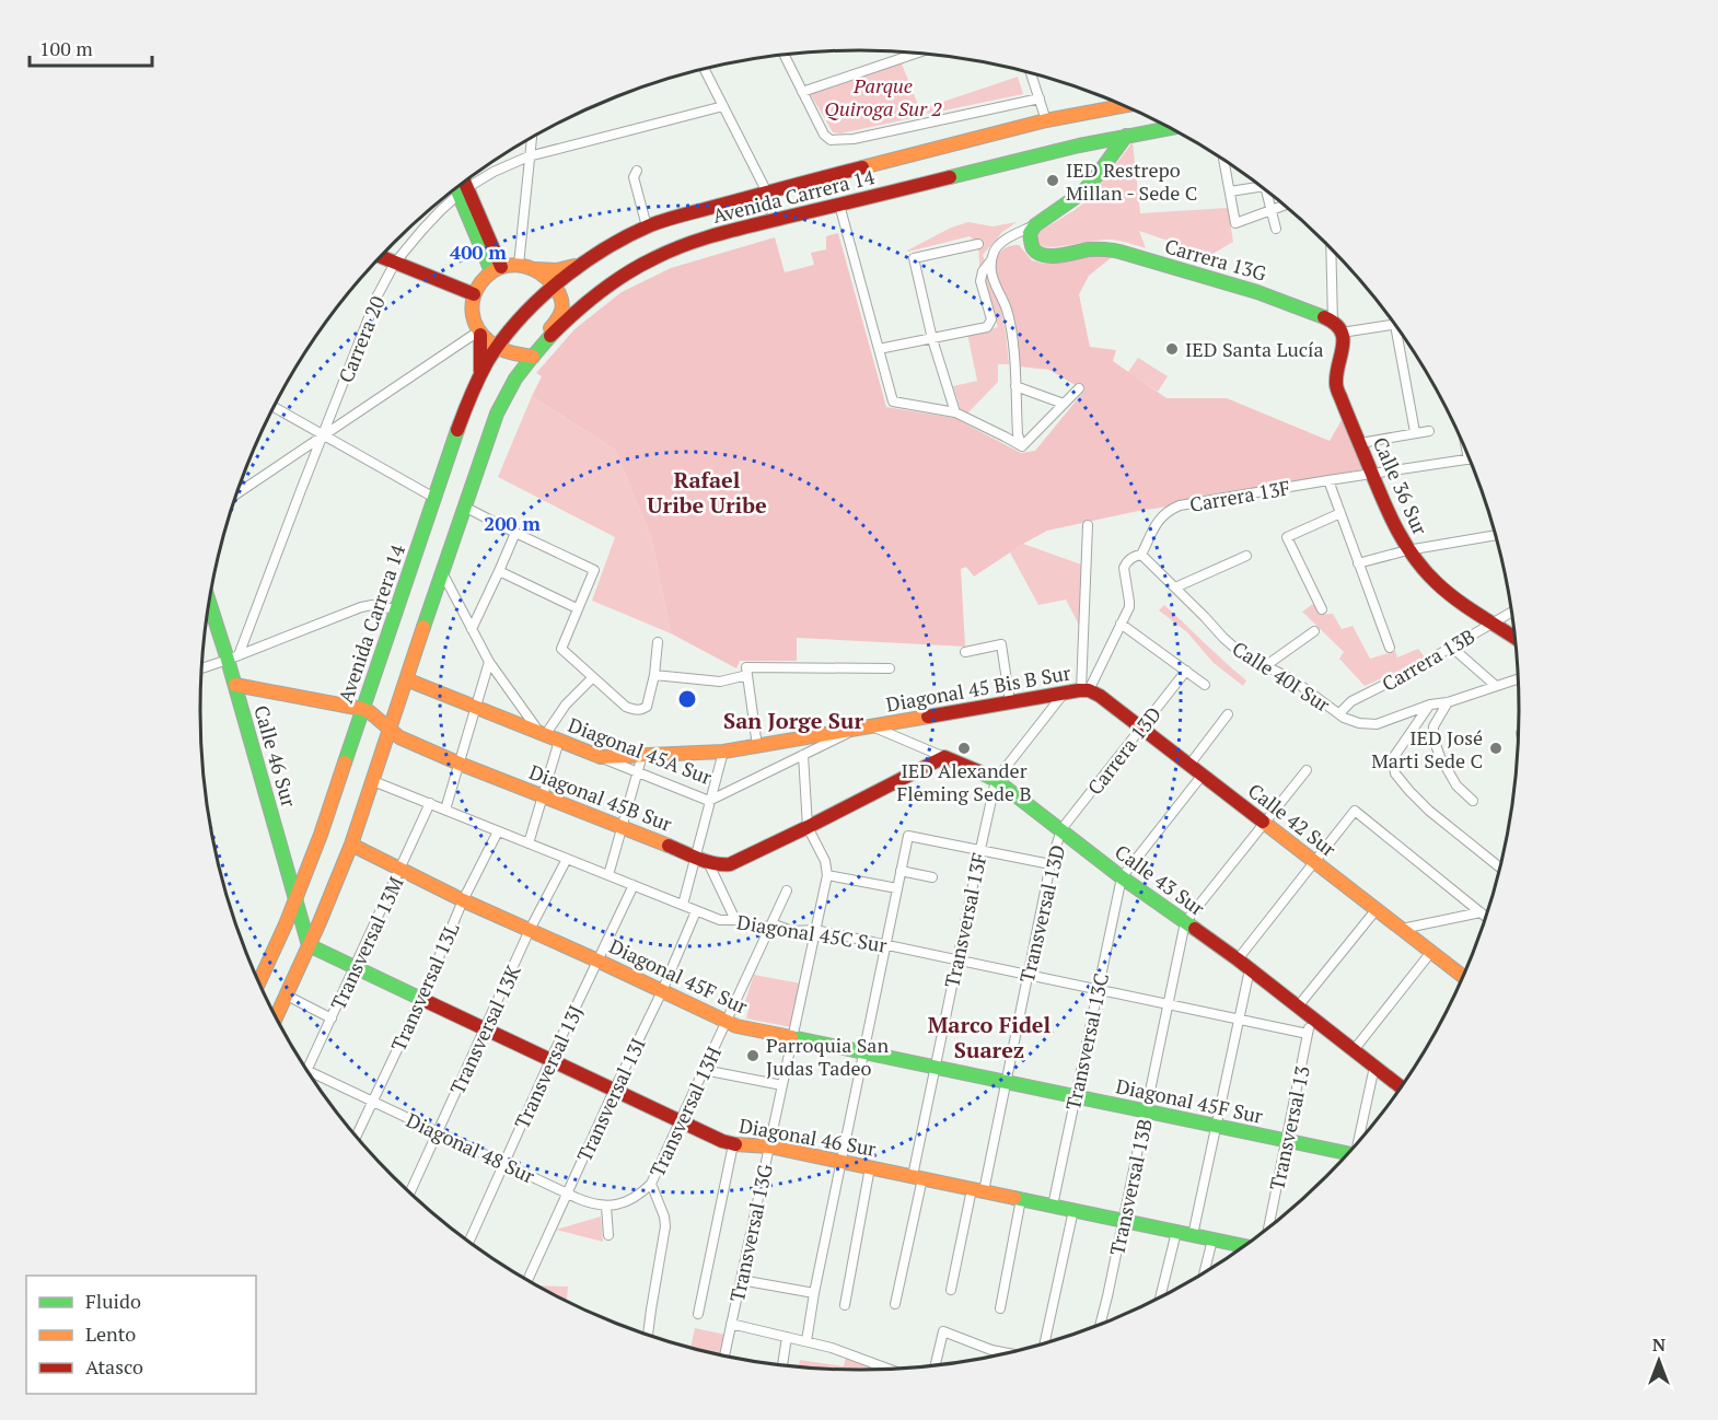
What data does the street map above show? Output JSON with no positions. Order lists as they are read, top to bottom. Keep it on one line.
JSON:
{"streets":{"street":["Avenida Carrera 14","Carrera 13G","Carrera 20","Calle 36 Sur","Carrera 13F","Carrera 13B","Calle 40I Sur","Diagonal 45 Bis B Sur","Diagonal 45A Sur","Carrera 13D","Calle 46 Sur","Diagonal 45B Sur","Calle 42 Sur","Calle 43 Sur","Transversal 13D","Transversal 13F","Diagonal 45C Sur","Transversal 13M","Diagonal 45F Sur","Transversal 13L","Transversal 13K","Transversal 13C","Transversal 13J","Transversal 13I","Transversal 13H","Transversal 13","Diagonal 46 Sur","Diagonal 48 Sur","Transversal 13B","Transversal 13G"]},"crossings":[["Avenida Carrera 14","Diagonal 45A Sur"],["Avenida Carrera 14","Calle 46 Sur"],["Avenida Carrera 14","Diagonal 45B Sur"],["Avenida Carrera 14","Diagonal 45C Sur"],["Avenida Carrera 14","Diagonal 45F Sur"],["Avenida Carrera 14","Diagonal 46 Sur"],["Carrera 13G","Calle 36 Sur"],["Carrera 20","Calle 46 Sur"],["Calle 36 Sur","Carrera 13F"],["Calle 36 Sur","Carrera 13B"],["Carrera 13F","Calle 40I Sur"],["Carrera 13F","Diagonal 45 Bis B Sur"],["Carrera 13F","Calle 42 Sur"],["Carrera 13B","Calle 40I Sur"],["Diagonal 45 Bis B Sur","Diagonal 45A Sur"],["Diagonal 45 Bis B Sur","Calle 42 Sur"],["Diagonal 45 Bis B Sur","Calle 43 Sur"],["Carrera 13D","Calle 42 Sur"],["Carrera 13D","Calle 43 Sur"],["Carrera 13D","Transversal 13D"],["Calle 46 Sur","Diagonal 45B Sur"],["Calle 46 Sur","Diagonal 46 Sur"],["Calle 43 Sur","Transversal 13D"],["Calle 43 Sur","Transversal 13F"],["Calle 43 Sur","Transversal 13C"],["Calle 43 Sur","Transversal 13"],["Calle 43 Sur","Transversal 13B"],["Transversal 13D","Diagonal 45C Sur"],["Transversal 13D","Diagonal 45F Sur"],["Transversal 13D","Diagonal 46 Sur"],["Transversal 13F","Diagonal 45C Sur"],["Transversal 13F","Diagonal 45F Sur"],["Transversal 13F","Diagonal 46 Sur"],["Diagonal 45C Sur","Transversal 13M"],["Diagonal 45C Sur","Transversal 13L"],["Diagonal 45C Sur","Transversal 13K"],["Diagonal 45C Sur","Transversal 13C"],["Diagonal 45C Sur","Transversal 13J"],["Diagonal 45C Sur","Transversal 13I"],["Diagonal 45C Sur","Transversal 13H"],["Diagonal 45C Sur","Transversal 13"],["Diagonal 45C Sur","Transversal 13B"],["Diagonal 45C Sur","Transversal 13G"],["Transversal 13M","Diagonal 45F Sur"],["Transversal 13M","Diagonal 46 Sur"],["Transversal 13M","Diagonal 48 Sur"],["Diagonal 45F Sur","Transversal 13L"],["Diagonal 45F Sur","Transversal 13K"],["Diagonal 45F Sur","Transversal 13C"],["Diagonal 45F Sur","Transversal 13J"],["Diagonal 45F Sur","Transversal 13I"],["Diagonal 45F Sur","Transversal 13H"],["Diagonal 45F Sur","Transversal 13"],["Diagonal 45F Sur","Transversal 13B"],["Diagonal 45F Sur","Transversal 13G"],["Transversal 13L","Diagonal 46 Sur"],["Transversal 13L","Diagonal 48 Sur"],["Transversal 13K","Diagonal 46 Sur"],["Transversal 13K","Diagonal 48 Sur"],["Transversal 13C","Diagonal 46 Sur"],["Transversal 13J","Diagonal 46 Sur"],["Transversal 13J","Diagonal 48 Sur"],["Transversal 13I","Diagonal 46 Sur"],["Transversal 13I","Diagonal 48 Sur"],["Transversal 13H","Diagonal 46 Sur"],["Diagonal 46 Sur","Transversal 13B"],["Diagonal 46 Sur","Transversal 13G"]],"districts":["Rafael Uribe Uribe","San Jorge Sur","Marco Fidel Suarez"],"parks":["Parque Quiroga Sur 2"],"places":["IED Restrepo Millan - Sede C","IED Santa Lucía","IED Alexander Fleming Sede B","IED José Marti Sede C","Parroquia San Judas Tadeo"],"legend":["Fluido","Lento","Atasco"],"scale_bar":"100 m","north":"top","rings":["400 m","200 m"]}
